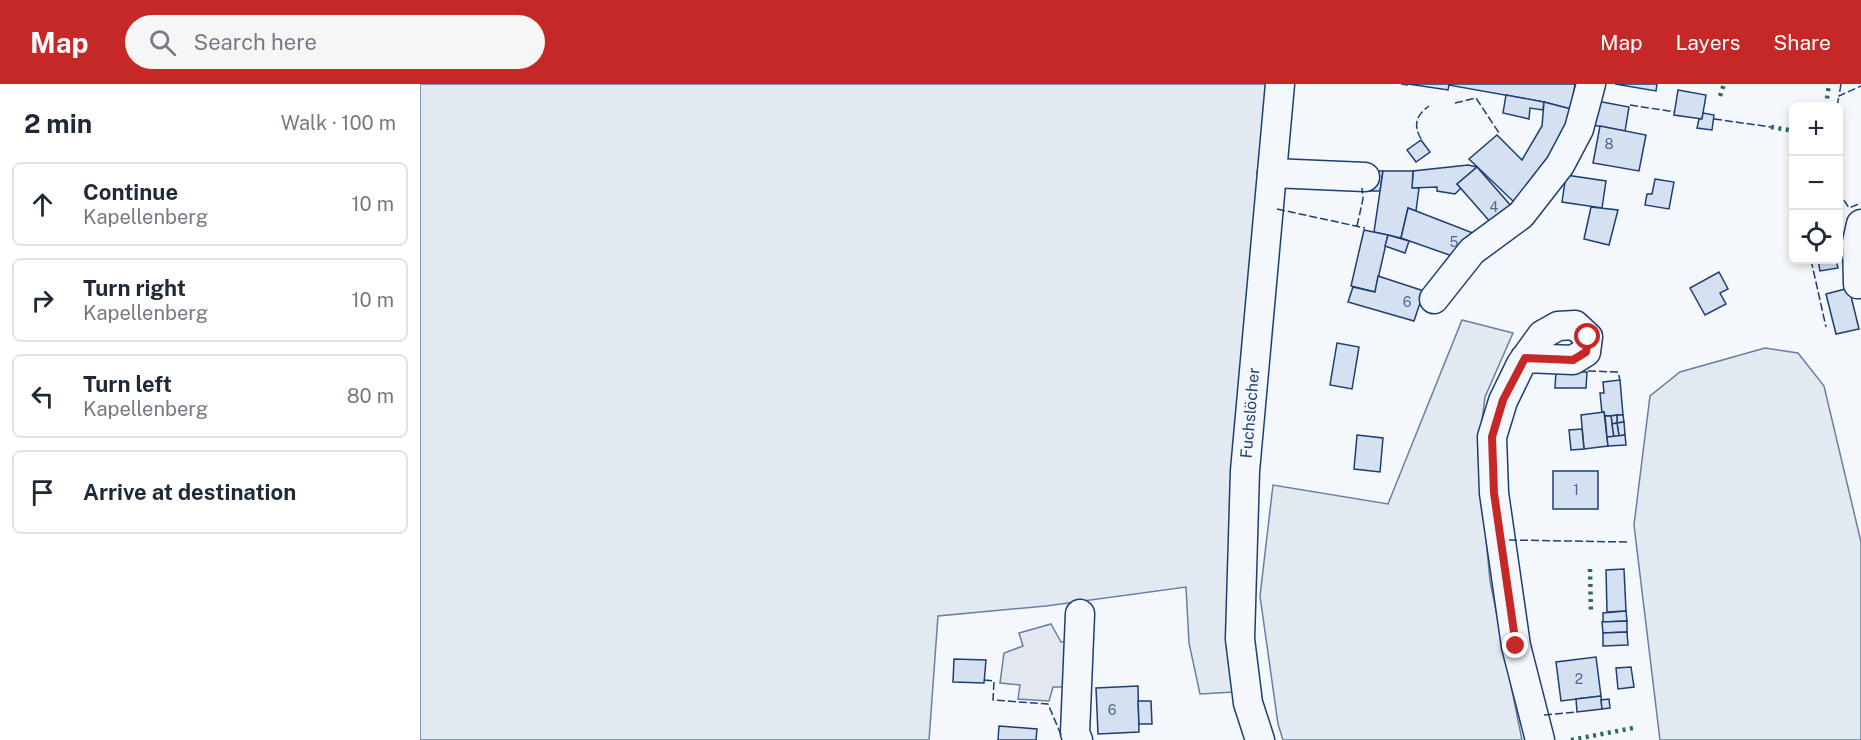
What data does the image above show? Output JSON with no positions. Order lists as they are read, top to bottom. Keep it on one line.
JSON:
{"streets":{"street":["Fuchslöcher"]},"house_numbers":["8","4","5","6","1","2","6"],"page":{"header":"Map","search":"Search here","nav":["Map","Layers","Share"],"heading":["2 min","Walk · 100 m"],"map_buttons":["+","−"],"list":[["Continue","Kapellenberg","10 m"],["Turn right","Kapellenberg","10 m"],["Turn left","Kapellenberg","80 m"],"Arrive at destination"]}}
